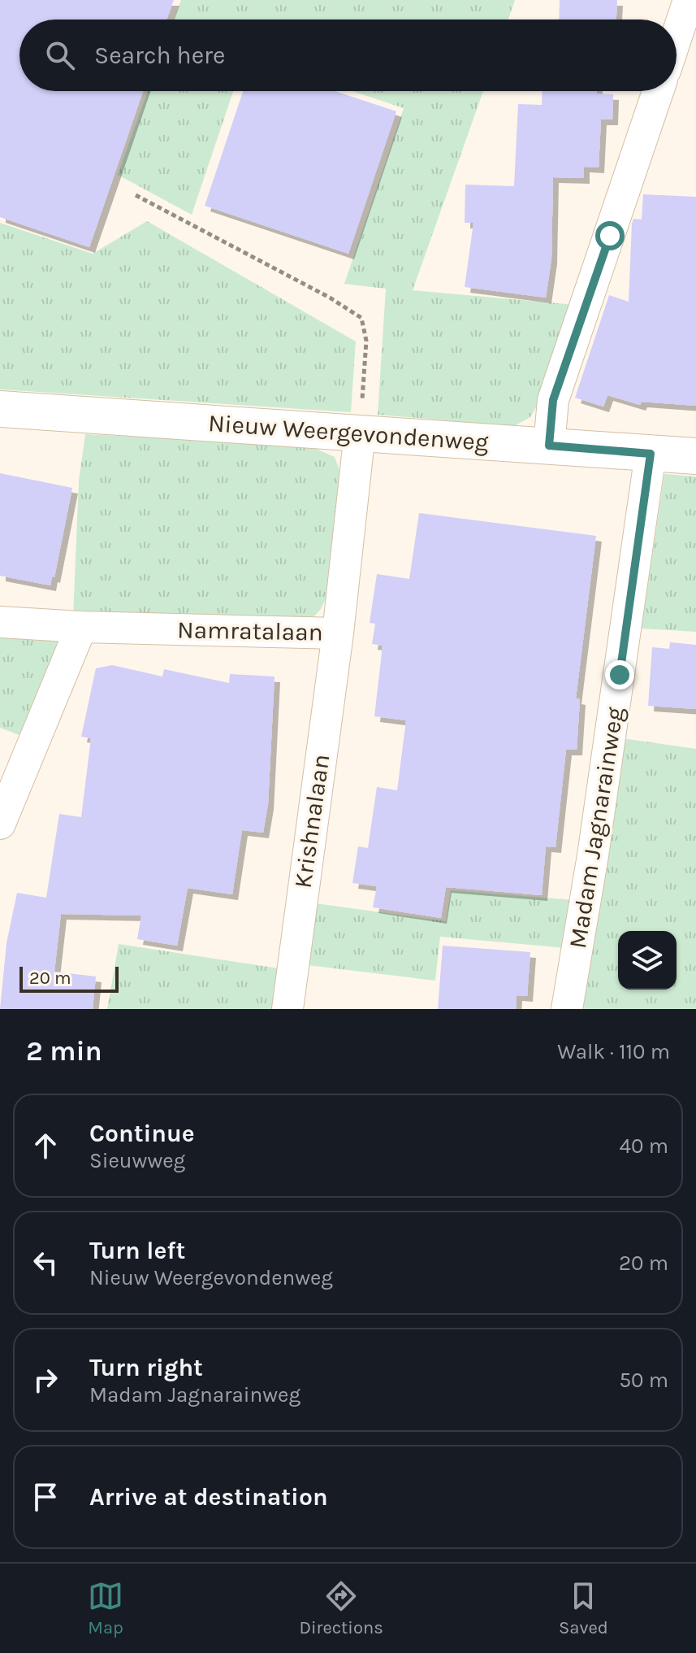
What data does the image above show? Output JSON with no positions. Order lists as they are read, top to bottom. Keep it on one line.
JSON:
{"streets":{"street":["Nieuw Weergevondenweg","Namratalaan","Krishnalaan","Madam Jagnarainweg"]},"crossings":[["Nieuw Weergevondenweg","Namratalaan"],["Nieuw Weergevondenweg","Madam Jagnarainweg"],["Namratalaan","Krishnalaan"]],"scale_bar":"20 m","page":{"search":"Search here","scale":"20 m","heading":["2 min","Walk · 110 m"],"list":[["Continue","Sieuwweg","40 m"],["Turn left","Nieuw Weergevondenweg","20 m"],["Turn right","Madam Jagnarainweg","50 m"],"Arrive at destination"],"nav":["Map","Directions","Saved"]}}
